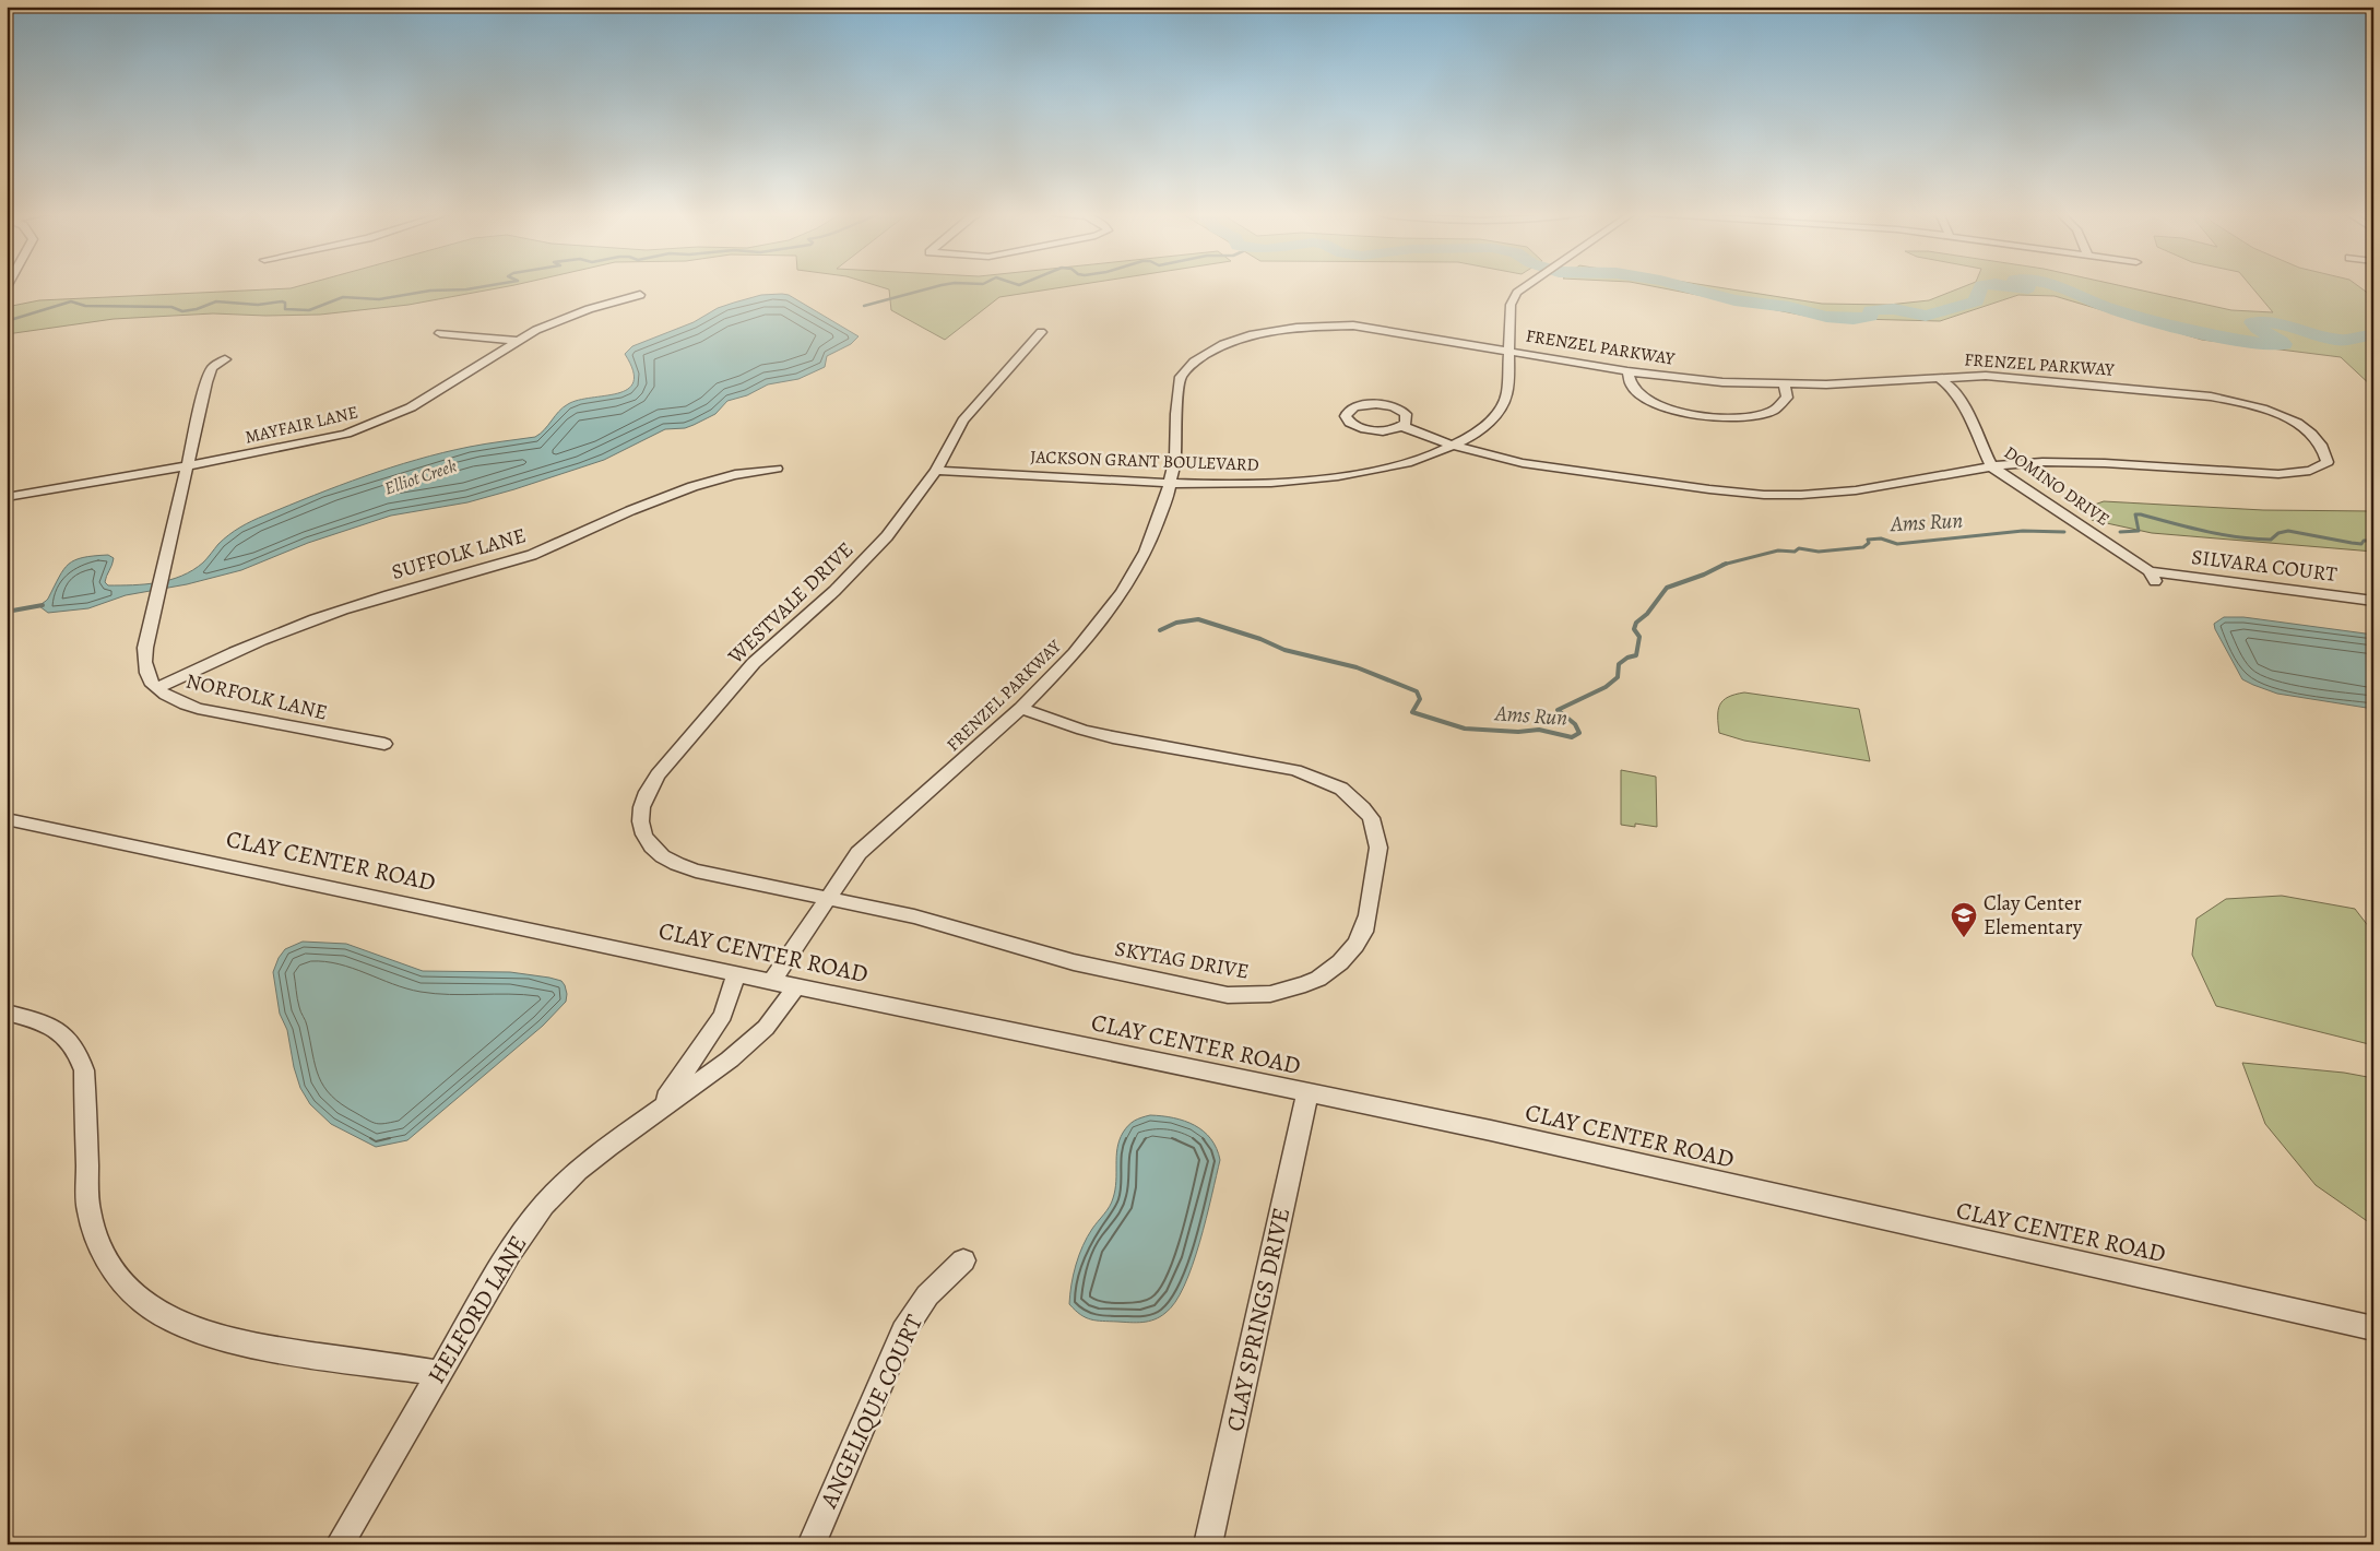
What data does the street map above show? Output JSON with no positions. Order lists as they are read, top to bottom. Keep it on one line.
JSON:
{"streets":{"street":["FRENZEL PARKWAY","MAYFAIR LANE","JACKSON GRANT BOULEVARD","DOMINO DRIVE","SUFFOLK LANE","SILVARA COURT","WESTVALE DRIVE","NORFOLK LANE","CLAY CENTER ROAD","SKYTAG DRIVE","HELFORD LANE","CLAY SPRINGS DRIVE","ANGELIQUE COURT"]},"crossings":[["FRENZEL PARKWAY","JACKSON GRANT BOULEVARD"],["FRENZEL PARKWAY","DOMINO DRIVE"],["FRENZEL PARKWAY","CLAY CENTER ROAD"],["FRENZEL PARKWAY","SKYTAG DRIVE"],["MAYFAIR LANE","NORFOLK LANE"],["JACKSON GRANT BOULEVARD","WESTVALE DRIVE"],["DOMINO DRIVE","SILVARA COURT"],["SUFFOLK LANE","NORFOLK LANE"],["WESTVALE DRIVE","SKYTAG DRIVE"],["CLAY CENTER ROAD","HELFORD LANE"],["CLAY CENTER ROAD","CLAY SPRINGS DRIVE"]],"water":["Elliot Creek","Ams Run"],"places":{"school or university":["Clay Center Elementary"]}}
